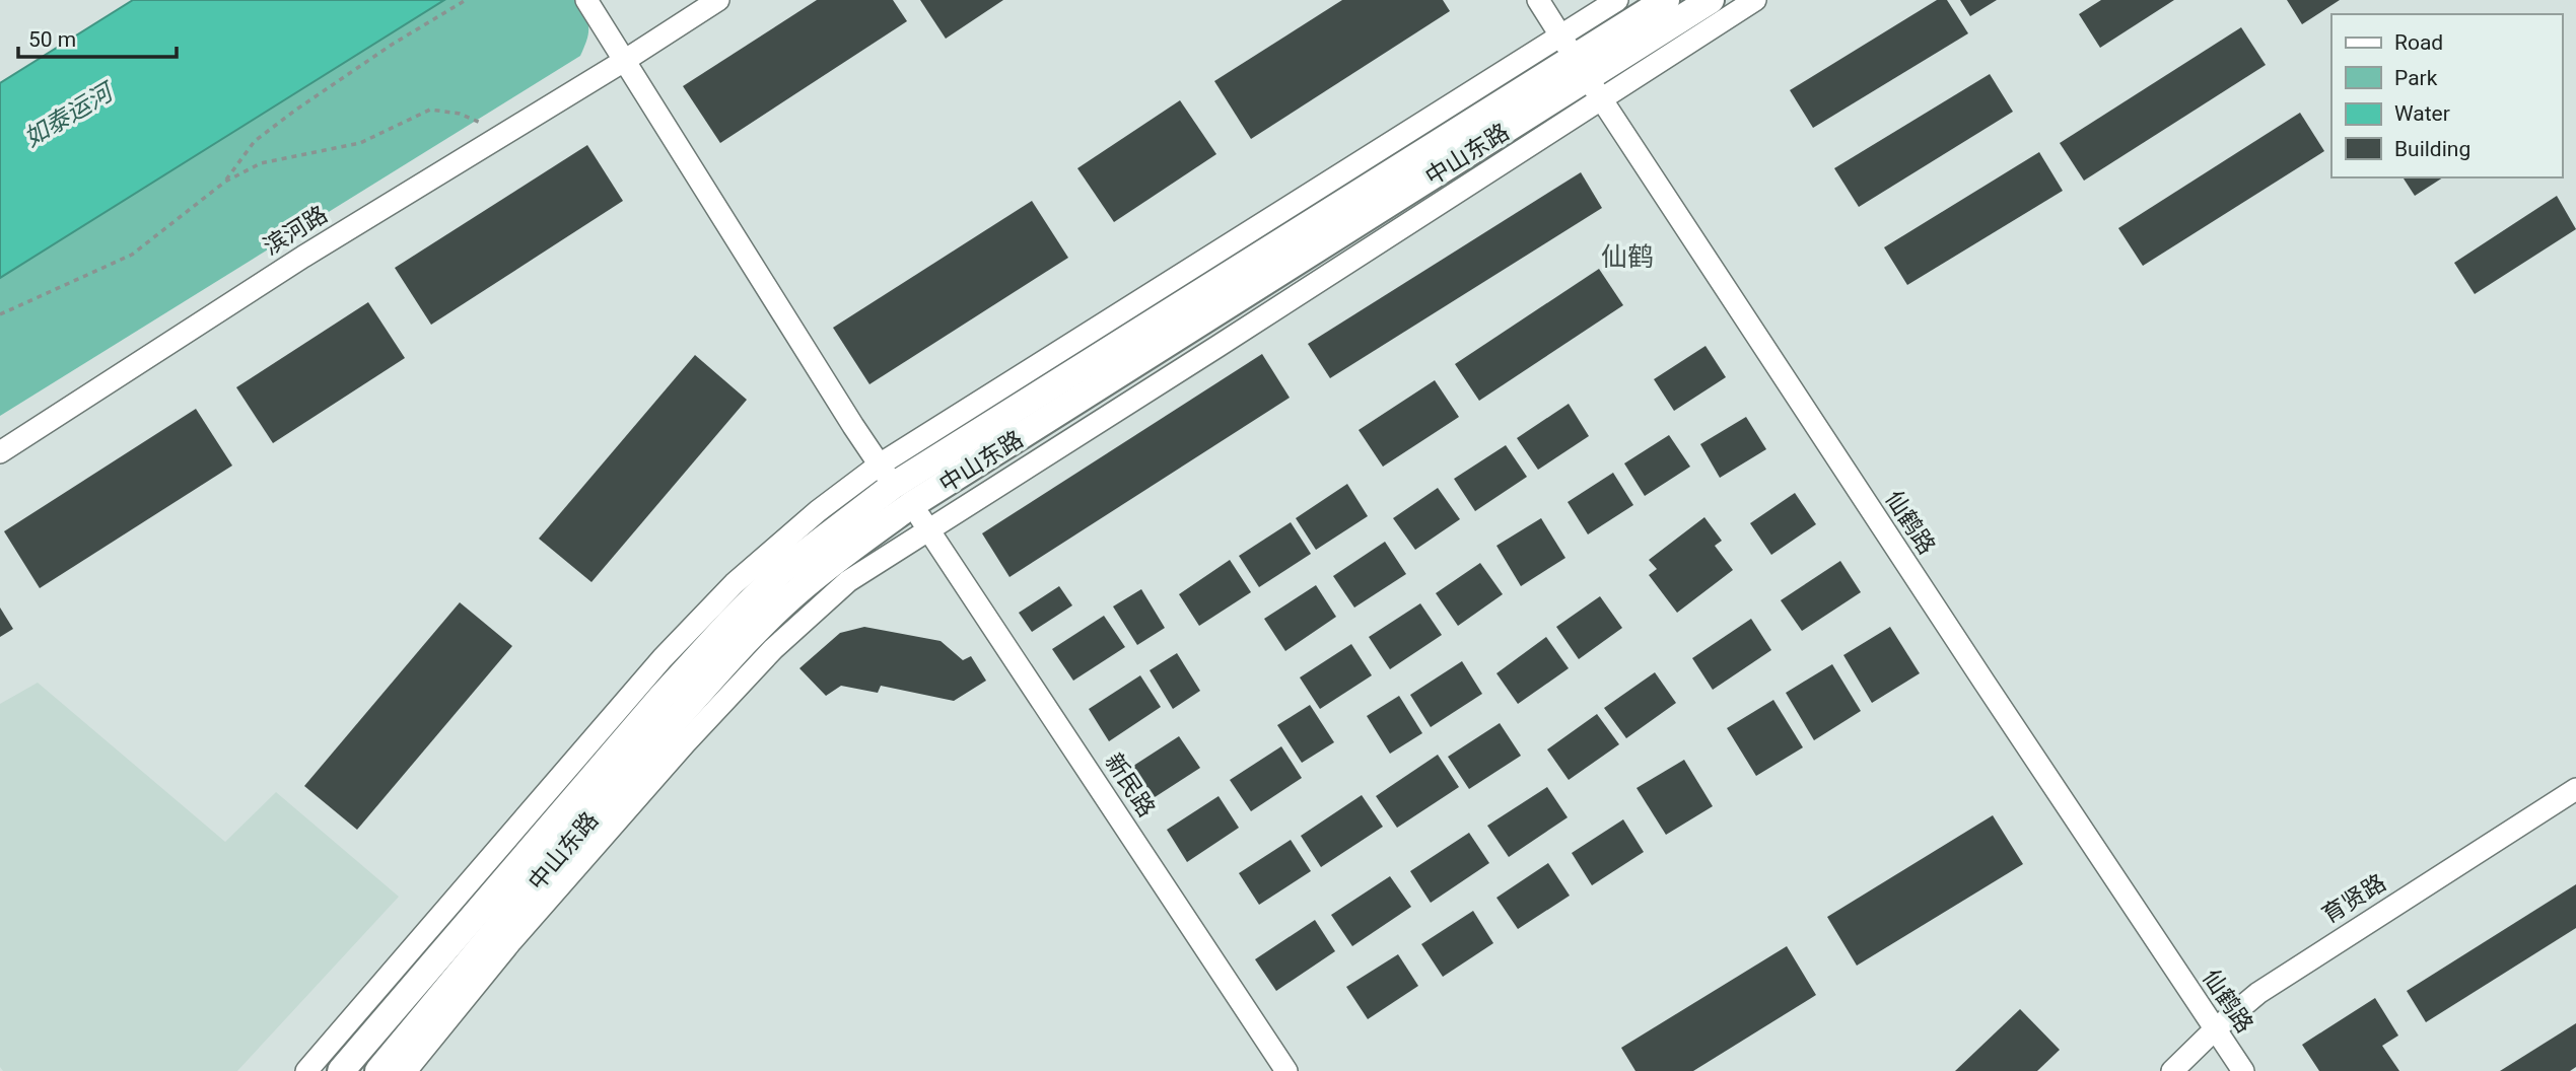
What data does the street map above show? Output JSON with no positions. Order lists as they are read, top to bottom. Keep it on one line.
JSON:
{"streets":{"main road":["中山东路"],"street":["滨河路","仙鹤路","新民路","育贤路"]},"crossings":[["中山东路","仙鹤路"],["中山东路","新民路"],["滨河路","新民路"],["仙鹤路","育贤路"]],"districts":["仙鹤"],"water":["如泰运河"],"legend":["Road","Park","Water","Building"],"scale_bar":"50 m"}
